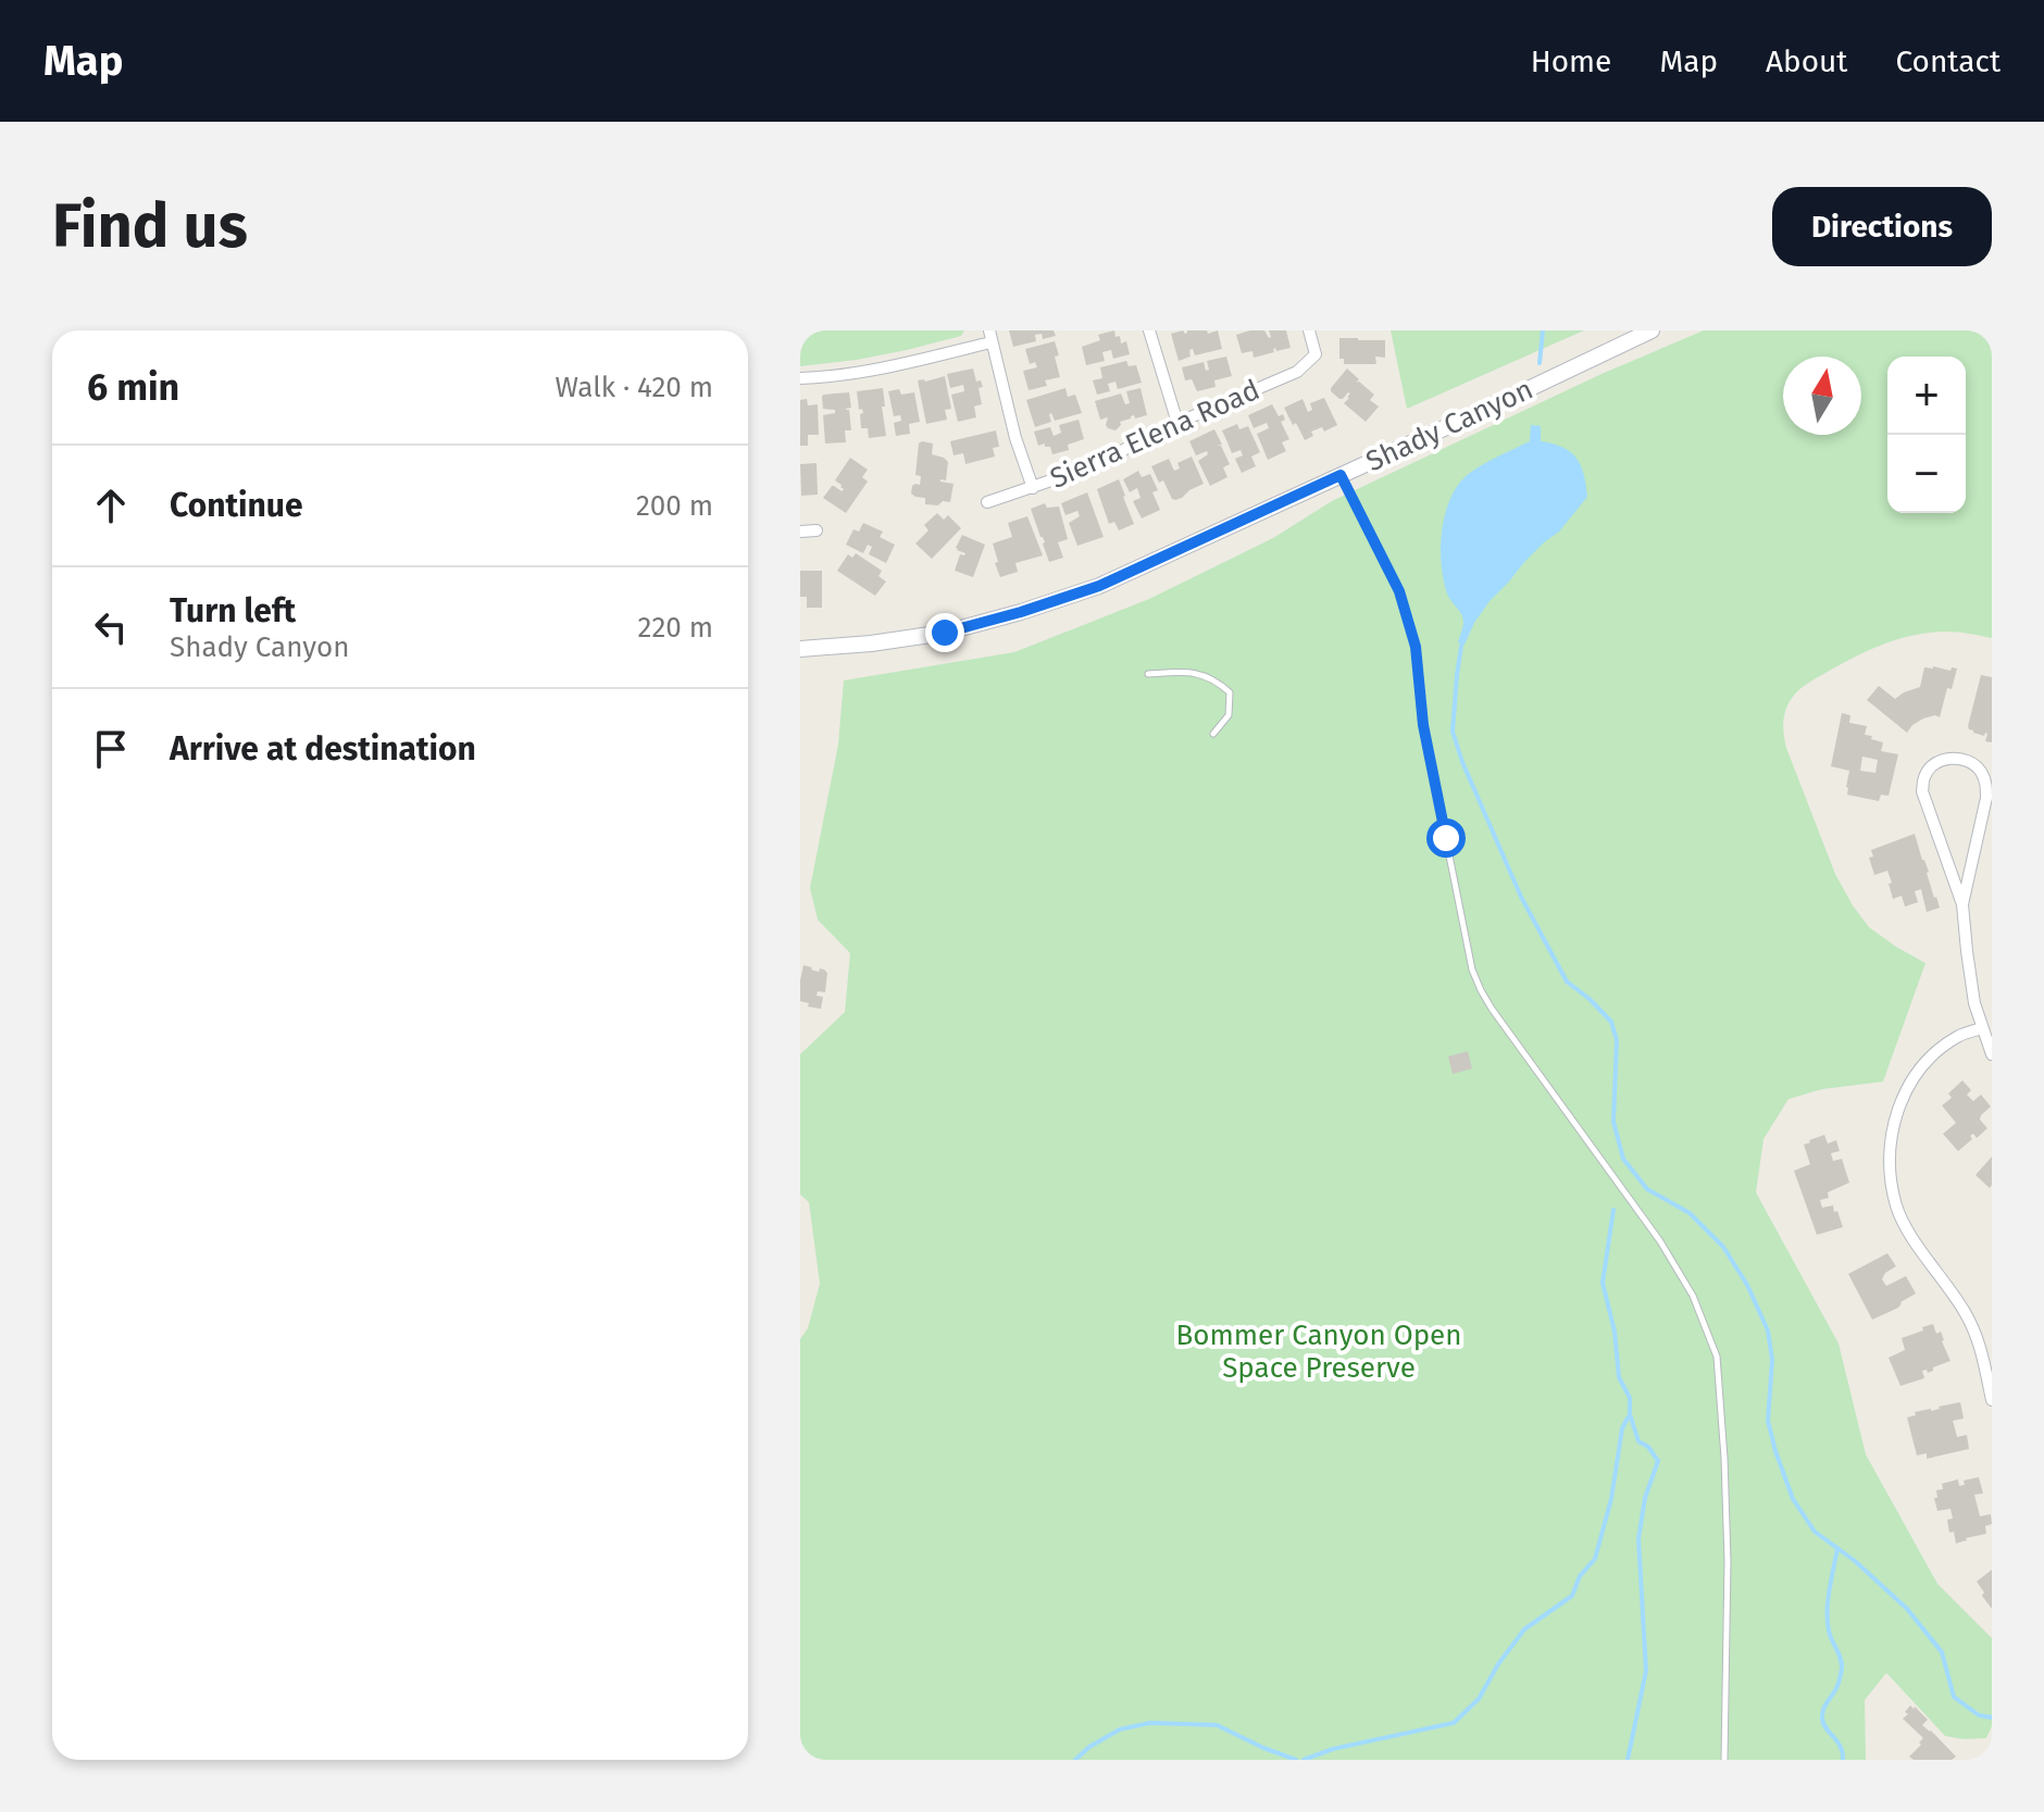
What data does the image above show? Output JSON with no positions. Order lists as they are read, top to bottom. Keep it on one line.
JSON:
{"streets":{"main road":["Shady Canyon"],"street":["Sierra Elena Road"]},"parks":["Bommer Canyon Open Space Preserve"],"north":"top","page":{"header":"Map","nav":["Home","Map","About","Contact"],"buttons":"Directions","title":"Find us","heading":["6 min","Walk · 420 m"],"map_buttons":["+","−"],"list":[["Continue","200 m"],["Turn left","Shady Canyon","220 m"],"Arrive at destination"]}}
